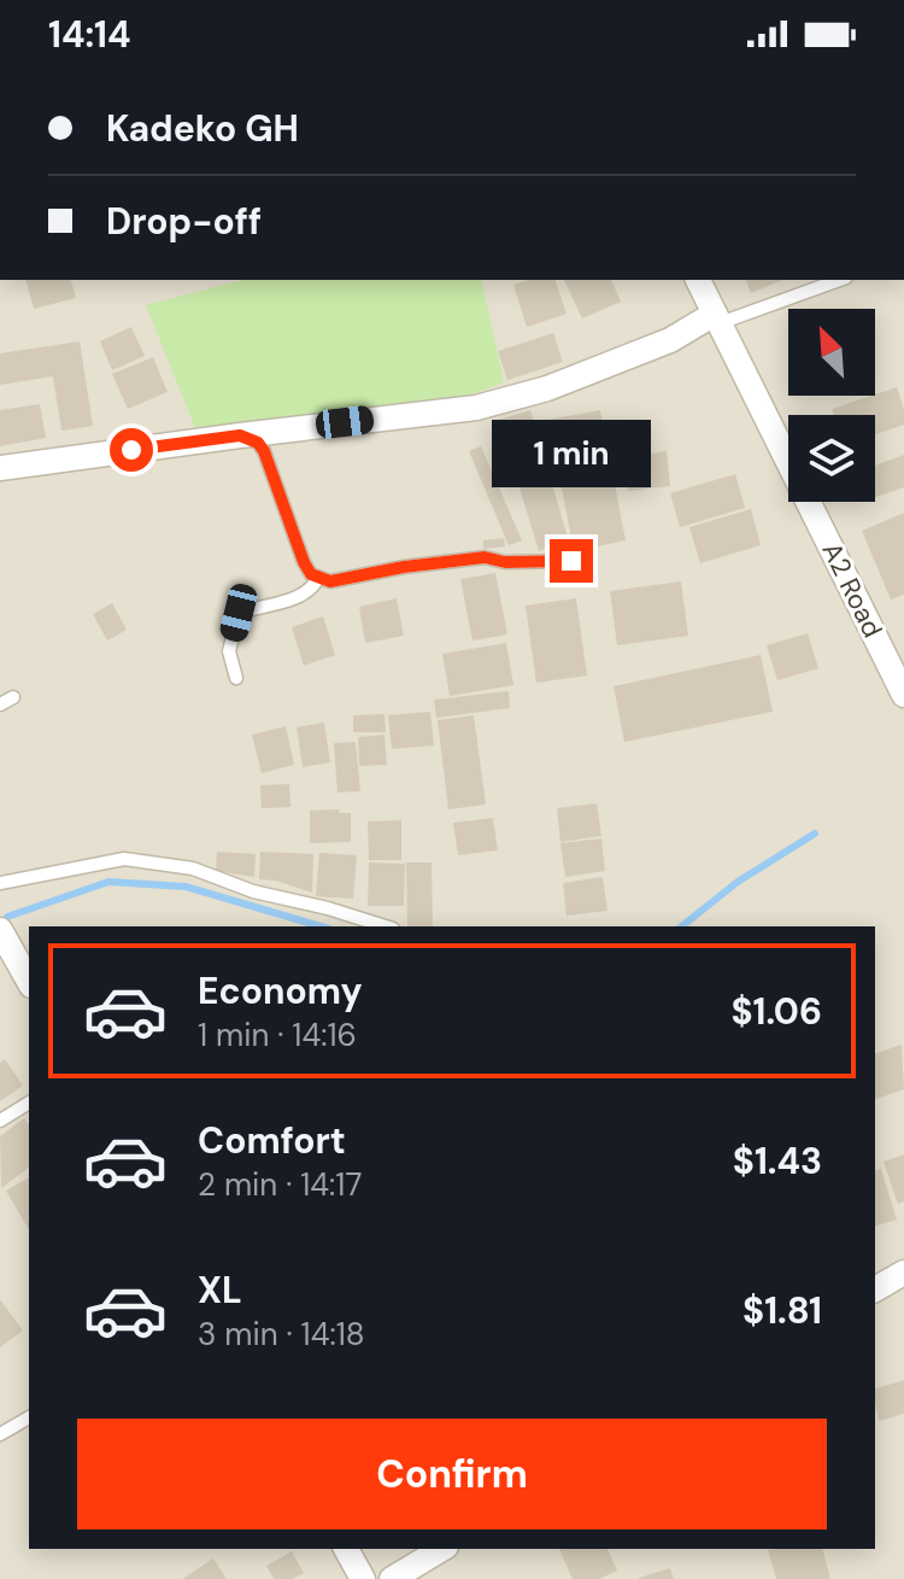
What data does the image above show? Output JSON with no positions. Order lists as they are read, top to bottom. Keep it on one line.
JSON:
{"streets":{"street":["A2 Road"]},"north":"top left","page":{"status":"14:14","banner":["Kadeko GH","Drop-off"],"bubble":"1 min","list":[{"name":"Economy","note":"1 min · 14:16","value":"$1.06"},{"name":"Comfort","note":"2 min · 14:17","value":"$1.43"},{"name":"XL","note":"3 min · 14:18","value":"$1.81"}],"buttons":"Confirm"}}
